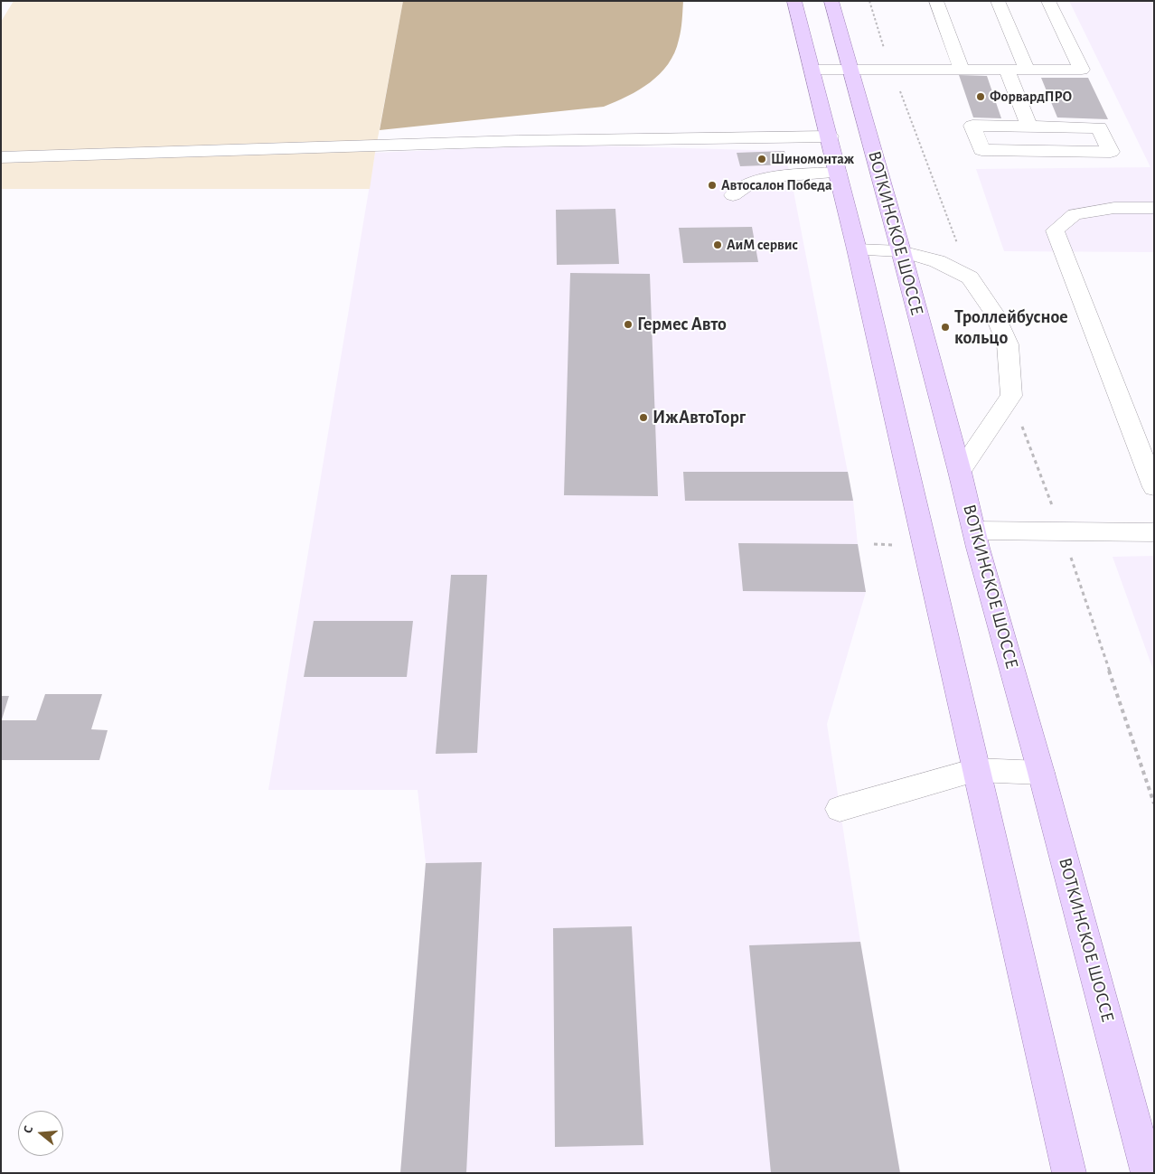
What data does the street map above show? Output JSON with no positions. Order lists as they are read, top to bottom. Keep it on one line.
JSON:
{"streets":{"main road":["ВОТКИНСКОЕ ШОССЕ"]},"places":["ФорвардПРО","Шиномонтаж","Автосалон Победа","АиМ сервис","Гермес Авто","Троллейбусное кольцо","ИжАвтоТорг"],"north":"left"}
